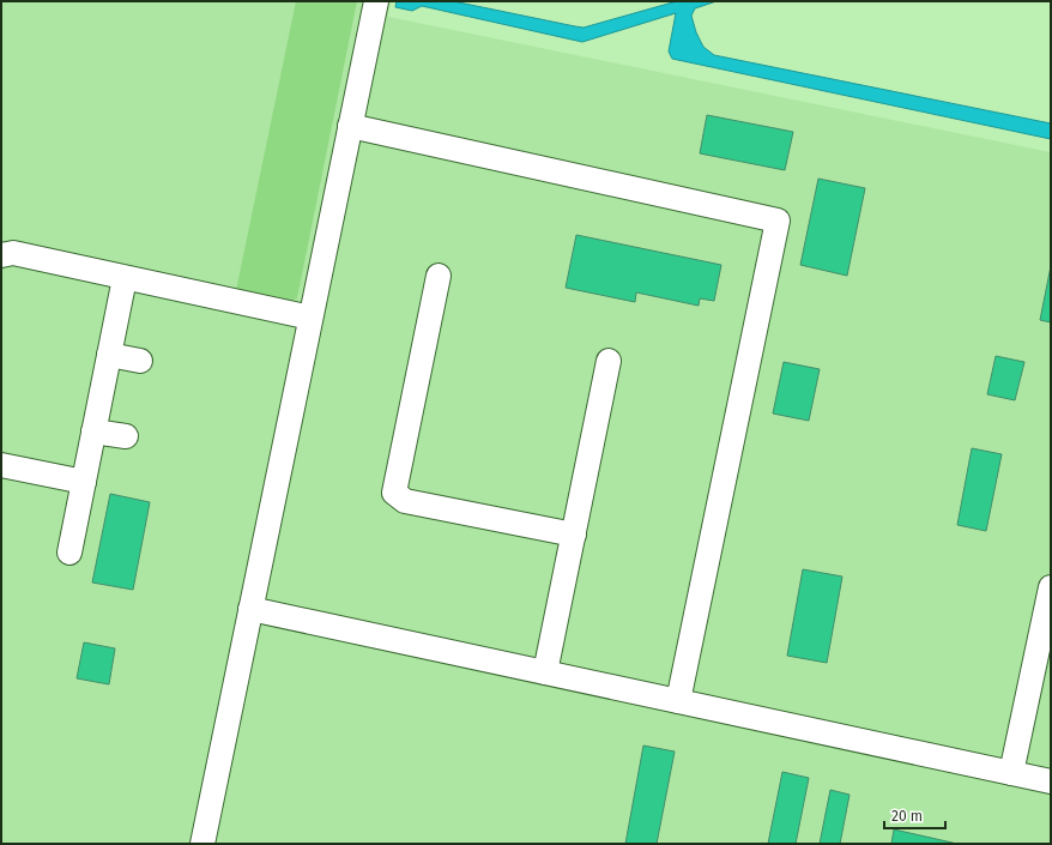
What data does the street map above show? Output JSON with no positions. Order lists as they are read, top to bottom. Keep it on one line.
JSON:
{"scale_bar":"20 m"}
